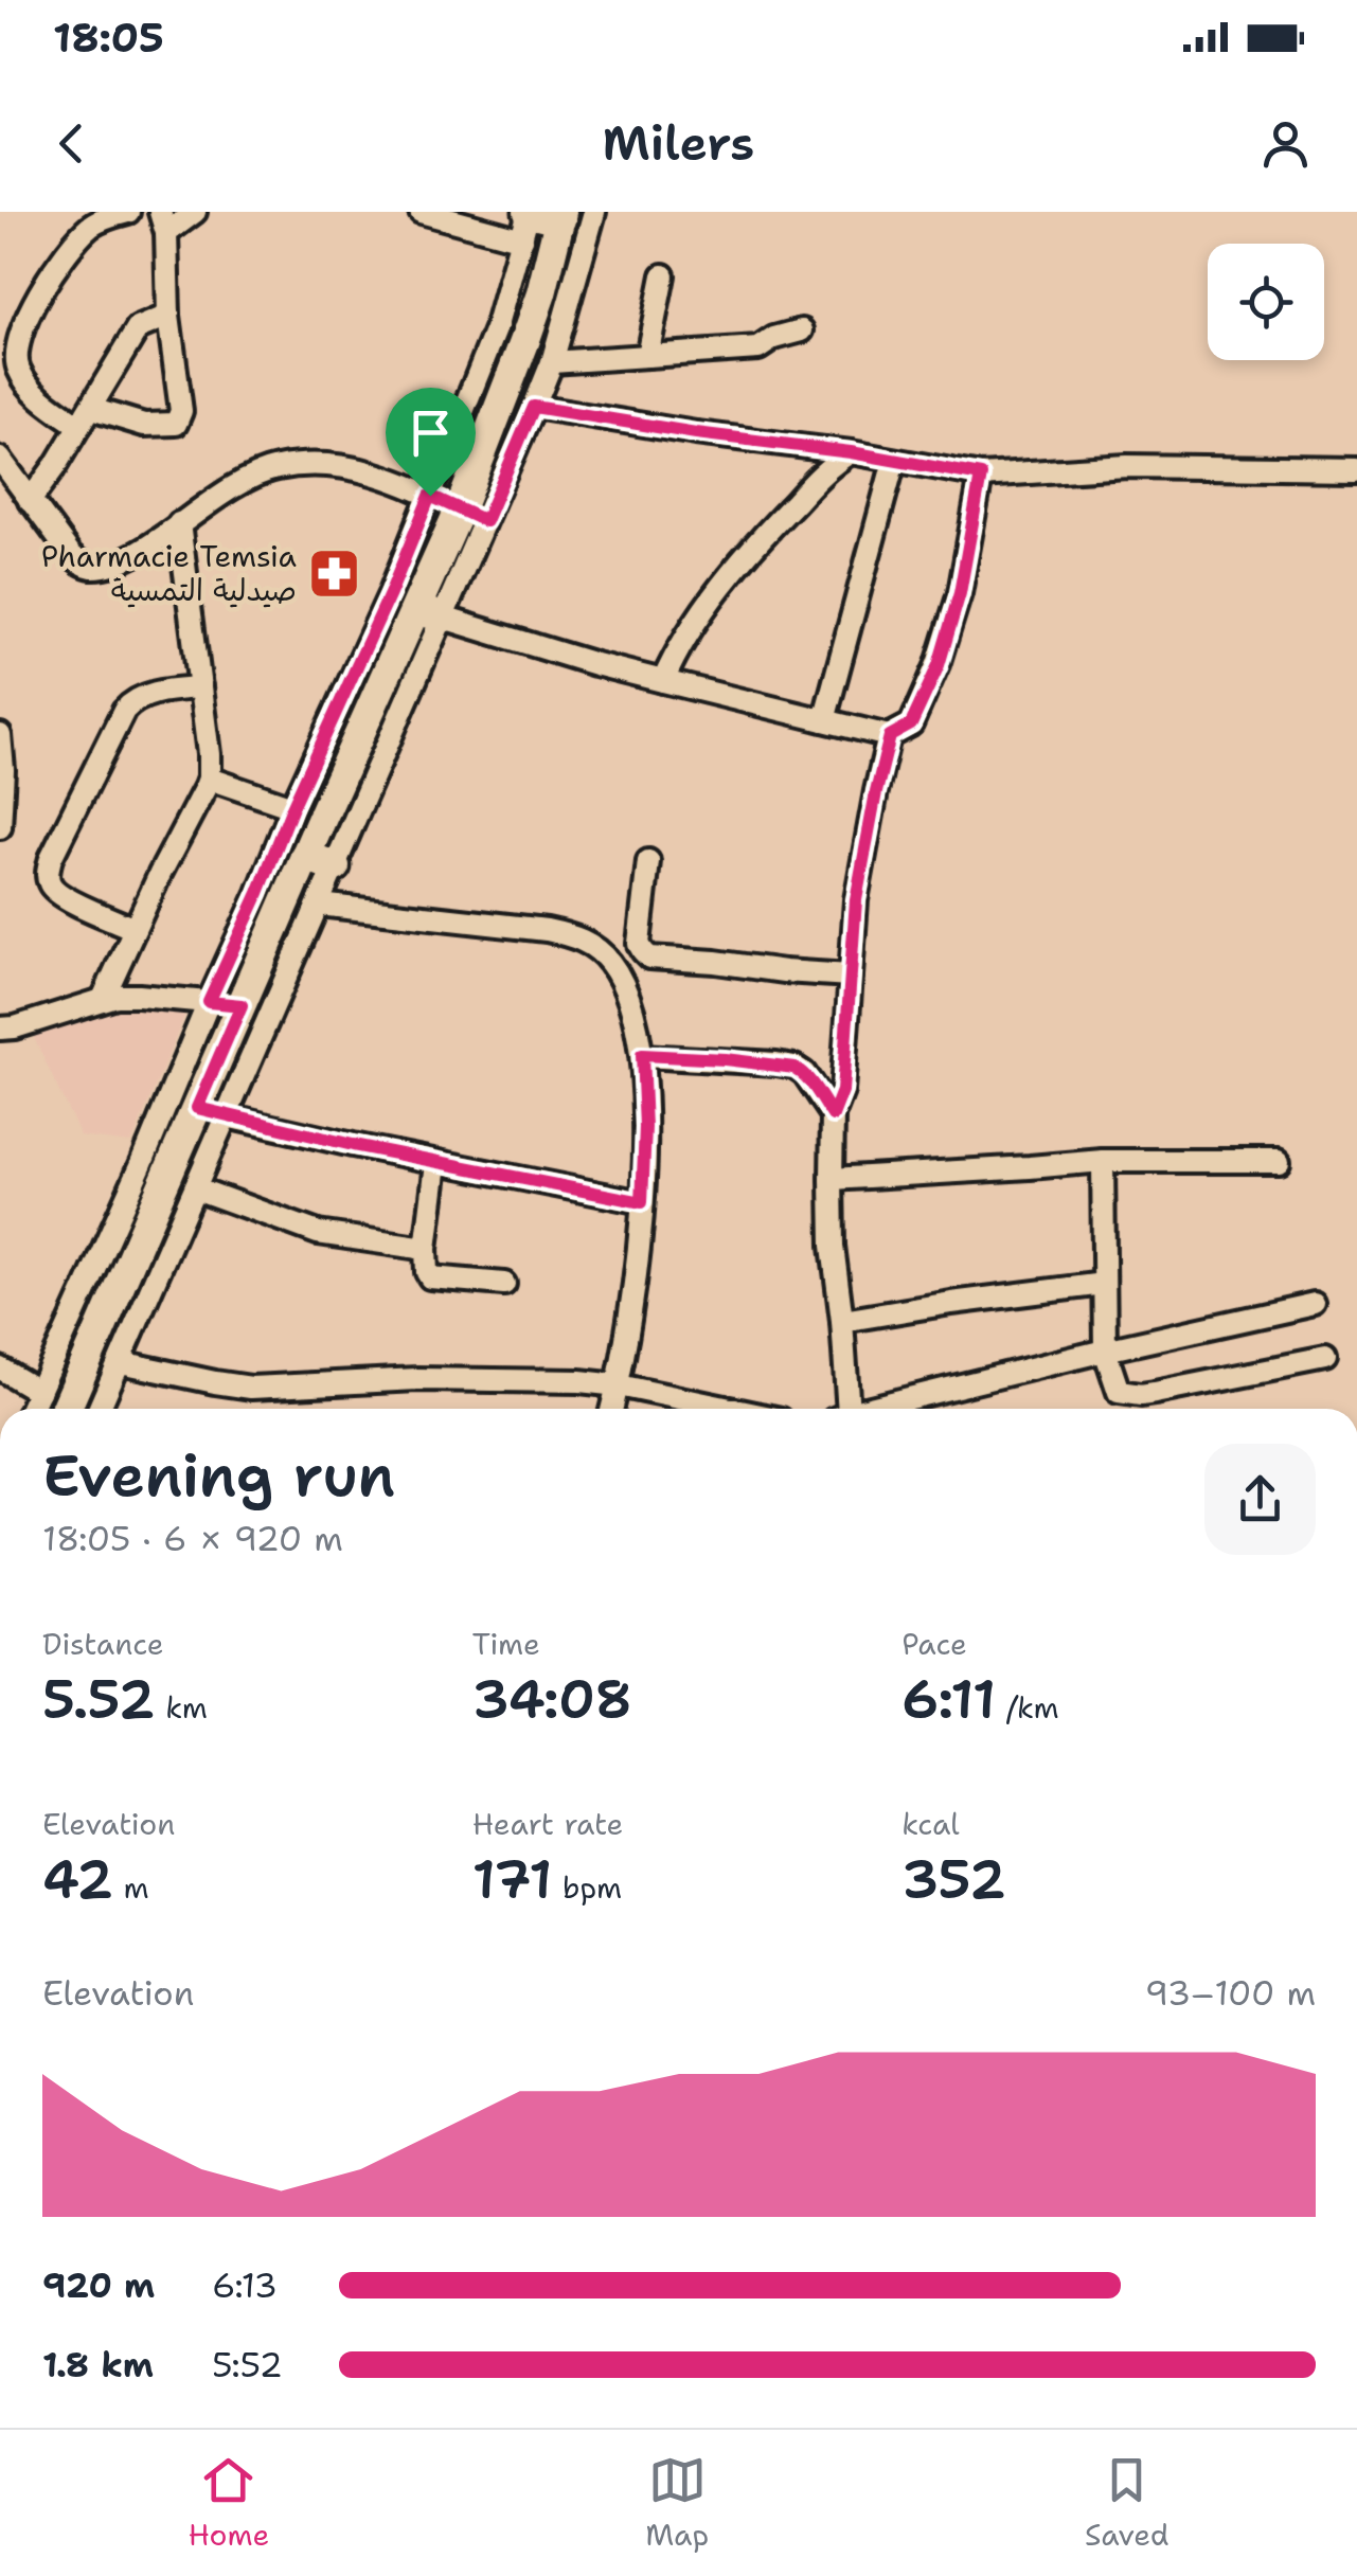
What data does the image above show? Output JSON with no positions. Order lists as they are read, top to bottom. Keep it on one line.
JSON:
{"places":{"pharmacy":["Pharmacie Temsia صيدلية التمسية"]},"page":{"status":"18:05","header":"Milers","heading":["Evening run","18:05 · 6 × 920 m"],"stats":[["Distance","5.52 km"],["Time","34:08"],["Pace","6:11 /km"],["Elevation","42 m"],["Heart rate","171 bpm"],["kcal","352"]],"chart":["Elevation","93–100 m"],"list":[{"name":"920 m","note":"6:13"},{"name":"1.8 km","note":"5:52"}],"tabs":["Home","Map","Saved"]}}
